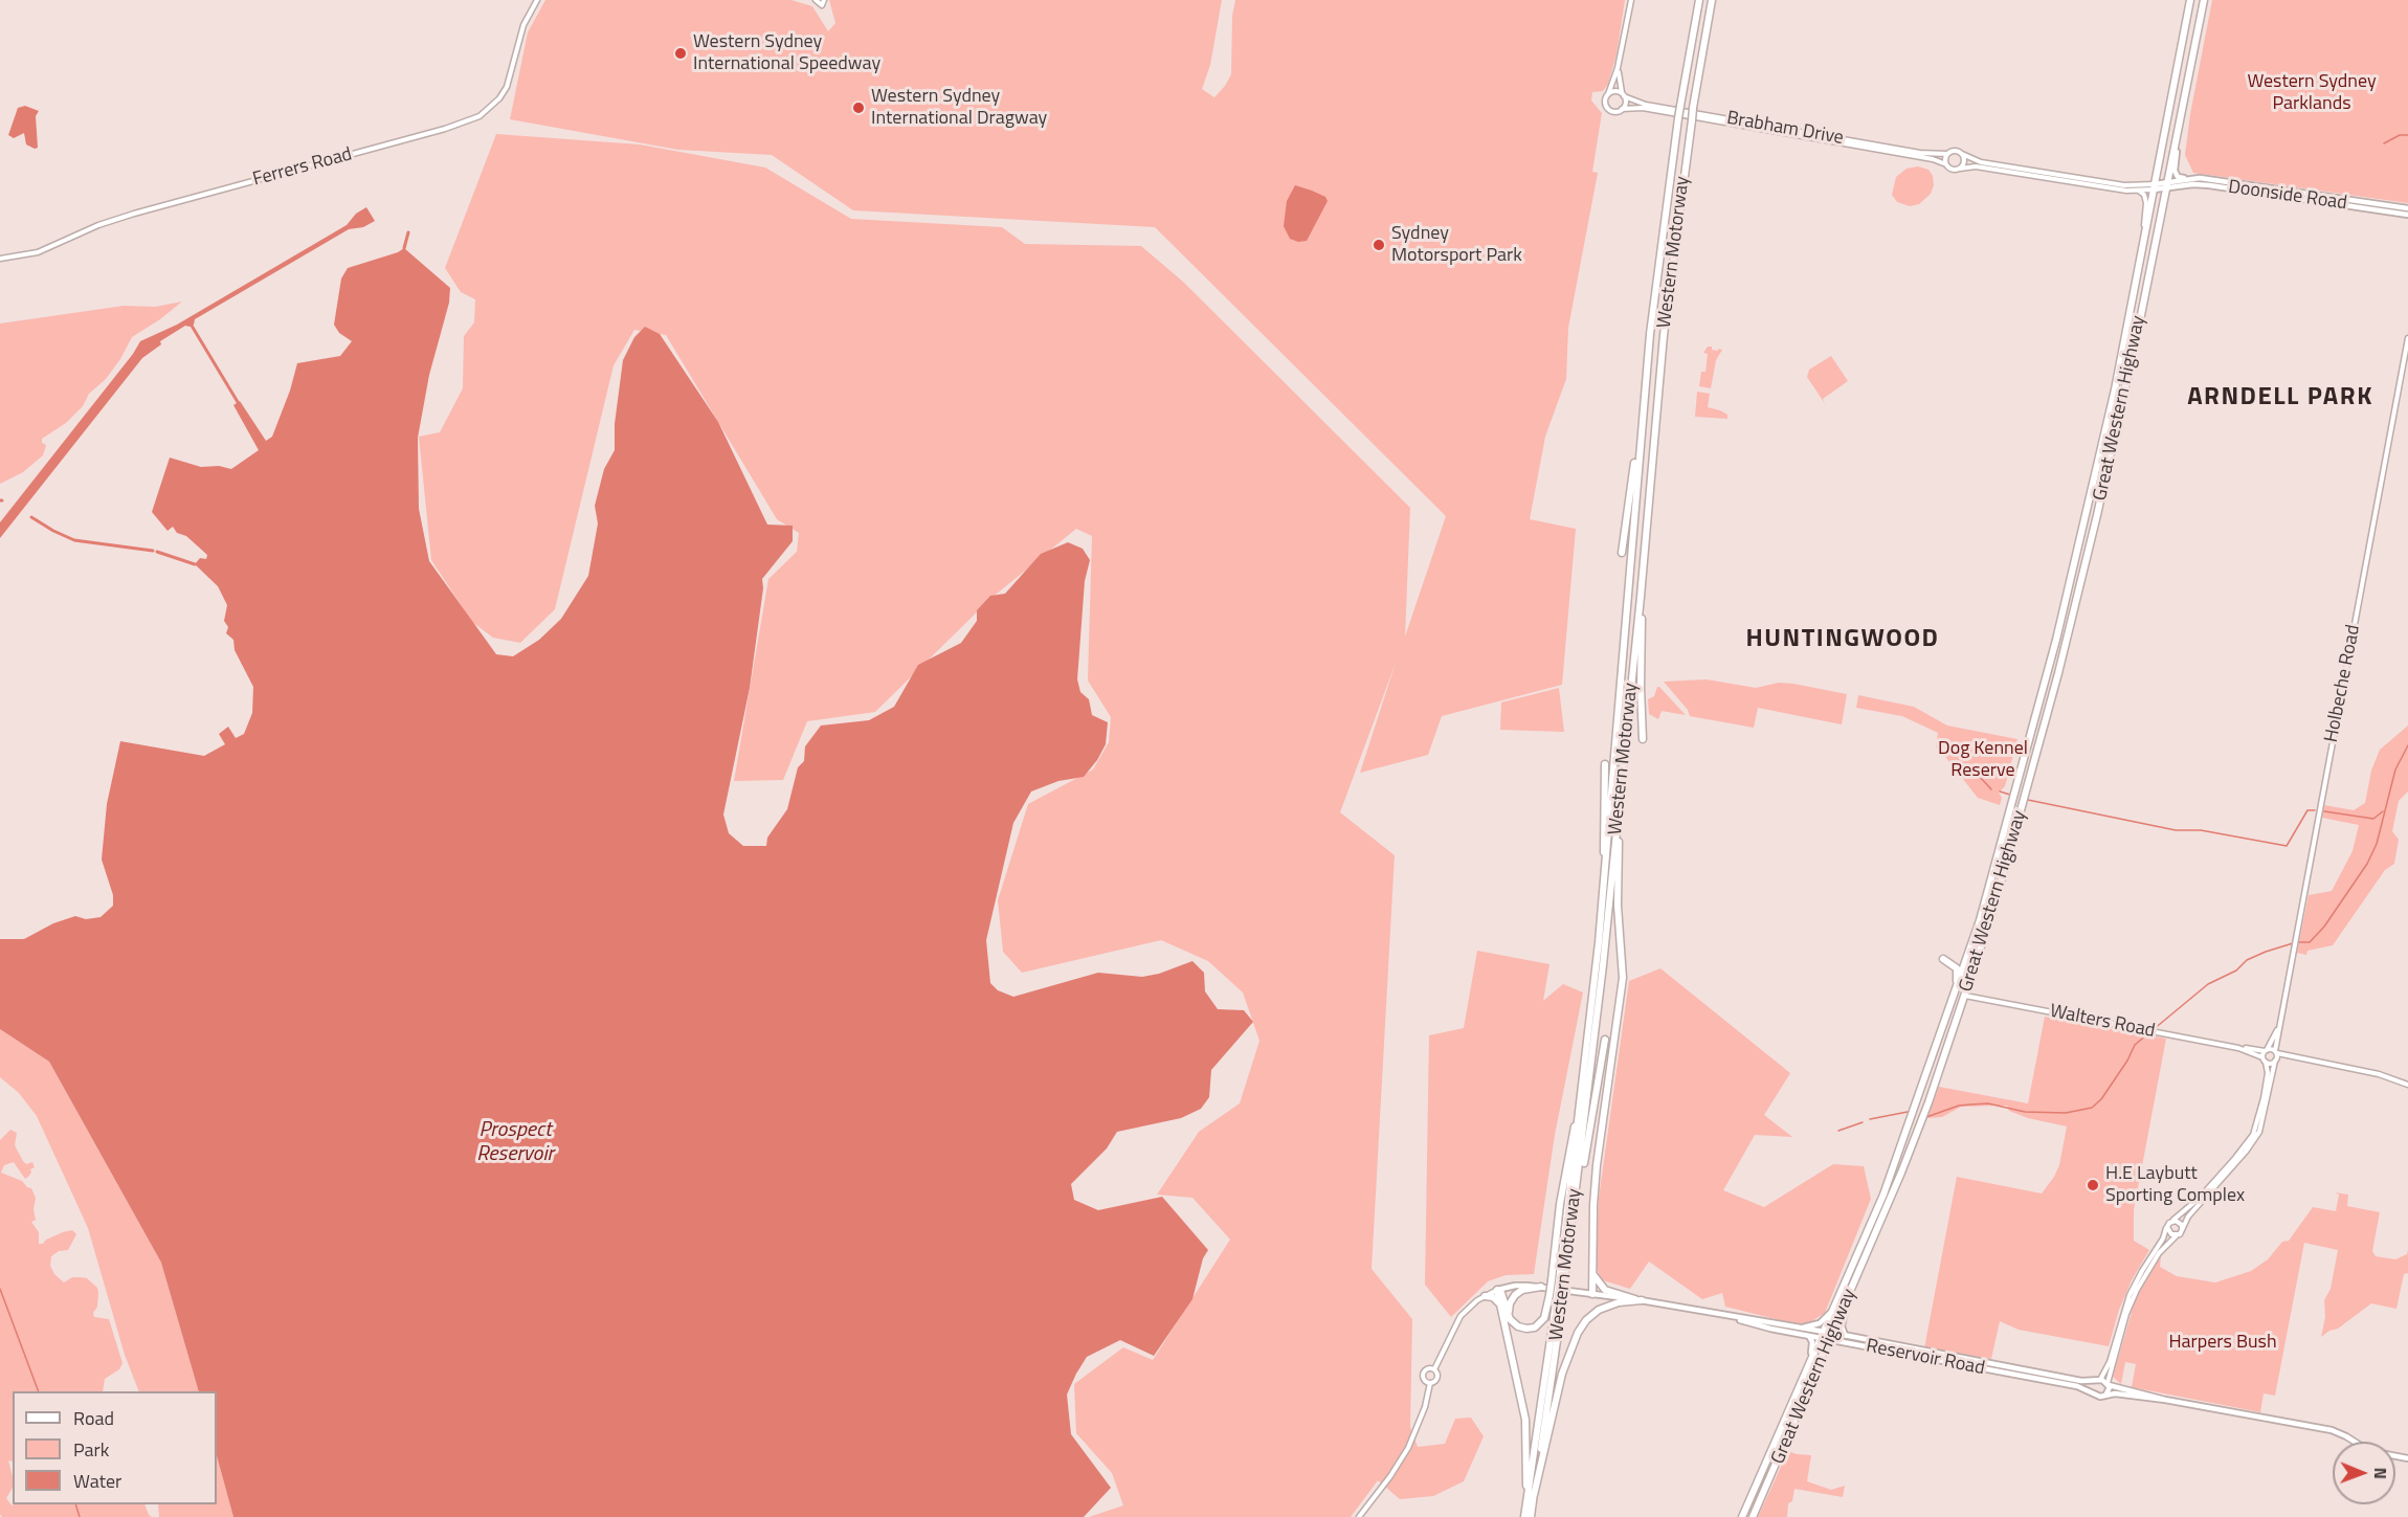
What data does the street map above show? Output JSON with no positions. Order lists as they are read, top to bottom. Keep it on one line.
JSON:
{"streets":{"highway":["Western Motorway","Great Western Highway"],"main road":["Doonside Road","Reservoir Road"],"street":["Brabham Drive","Ferrers Road","Holbeche Road","Walters Road"]},"crossings":[["Doonside Road","Great Western Highway"],["Great Western Highway","Walters Road"],["Great Western Highway","Reservoir Road"],["Holbeche Road","Walters Road"]],"districts":["ARNDELL PARK","HUNTINGWOOD"],"water":["Prospect Reservoir"],"parks":["Western Sydney Parklands","Dog Kennel Reserve","Harpers Bush"],"places":["Western Sydney International Speedway","Western Sydney International Dragway","Sydney Motorsport Park","H.E Laybutt Sporting Complex"],"legend":["Road","Park","Water"],"north":"right"}
